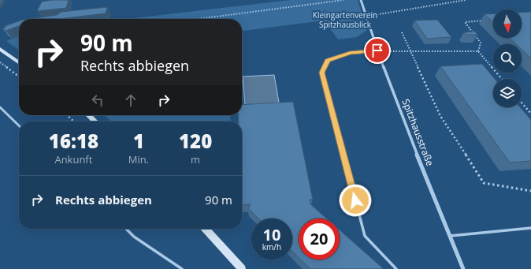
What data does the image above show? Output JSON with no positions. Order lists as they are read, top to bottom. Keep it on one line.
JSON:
{"streets":{"street":["Spitzhausstraße"]},"parks":["Kleingartenverein Spitzhausblick"],"north":"bottom","page":{"turn":["90 m","Rechts abbiegen"],"eta":["16:18","Ankunft","1","Min.","120","m"],"list":[{"name":"Rechts abbiegen","value":"90 m"}],"speed":"10 km/h","limit":"20"}}
